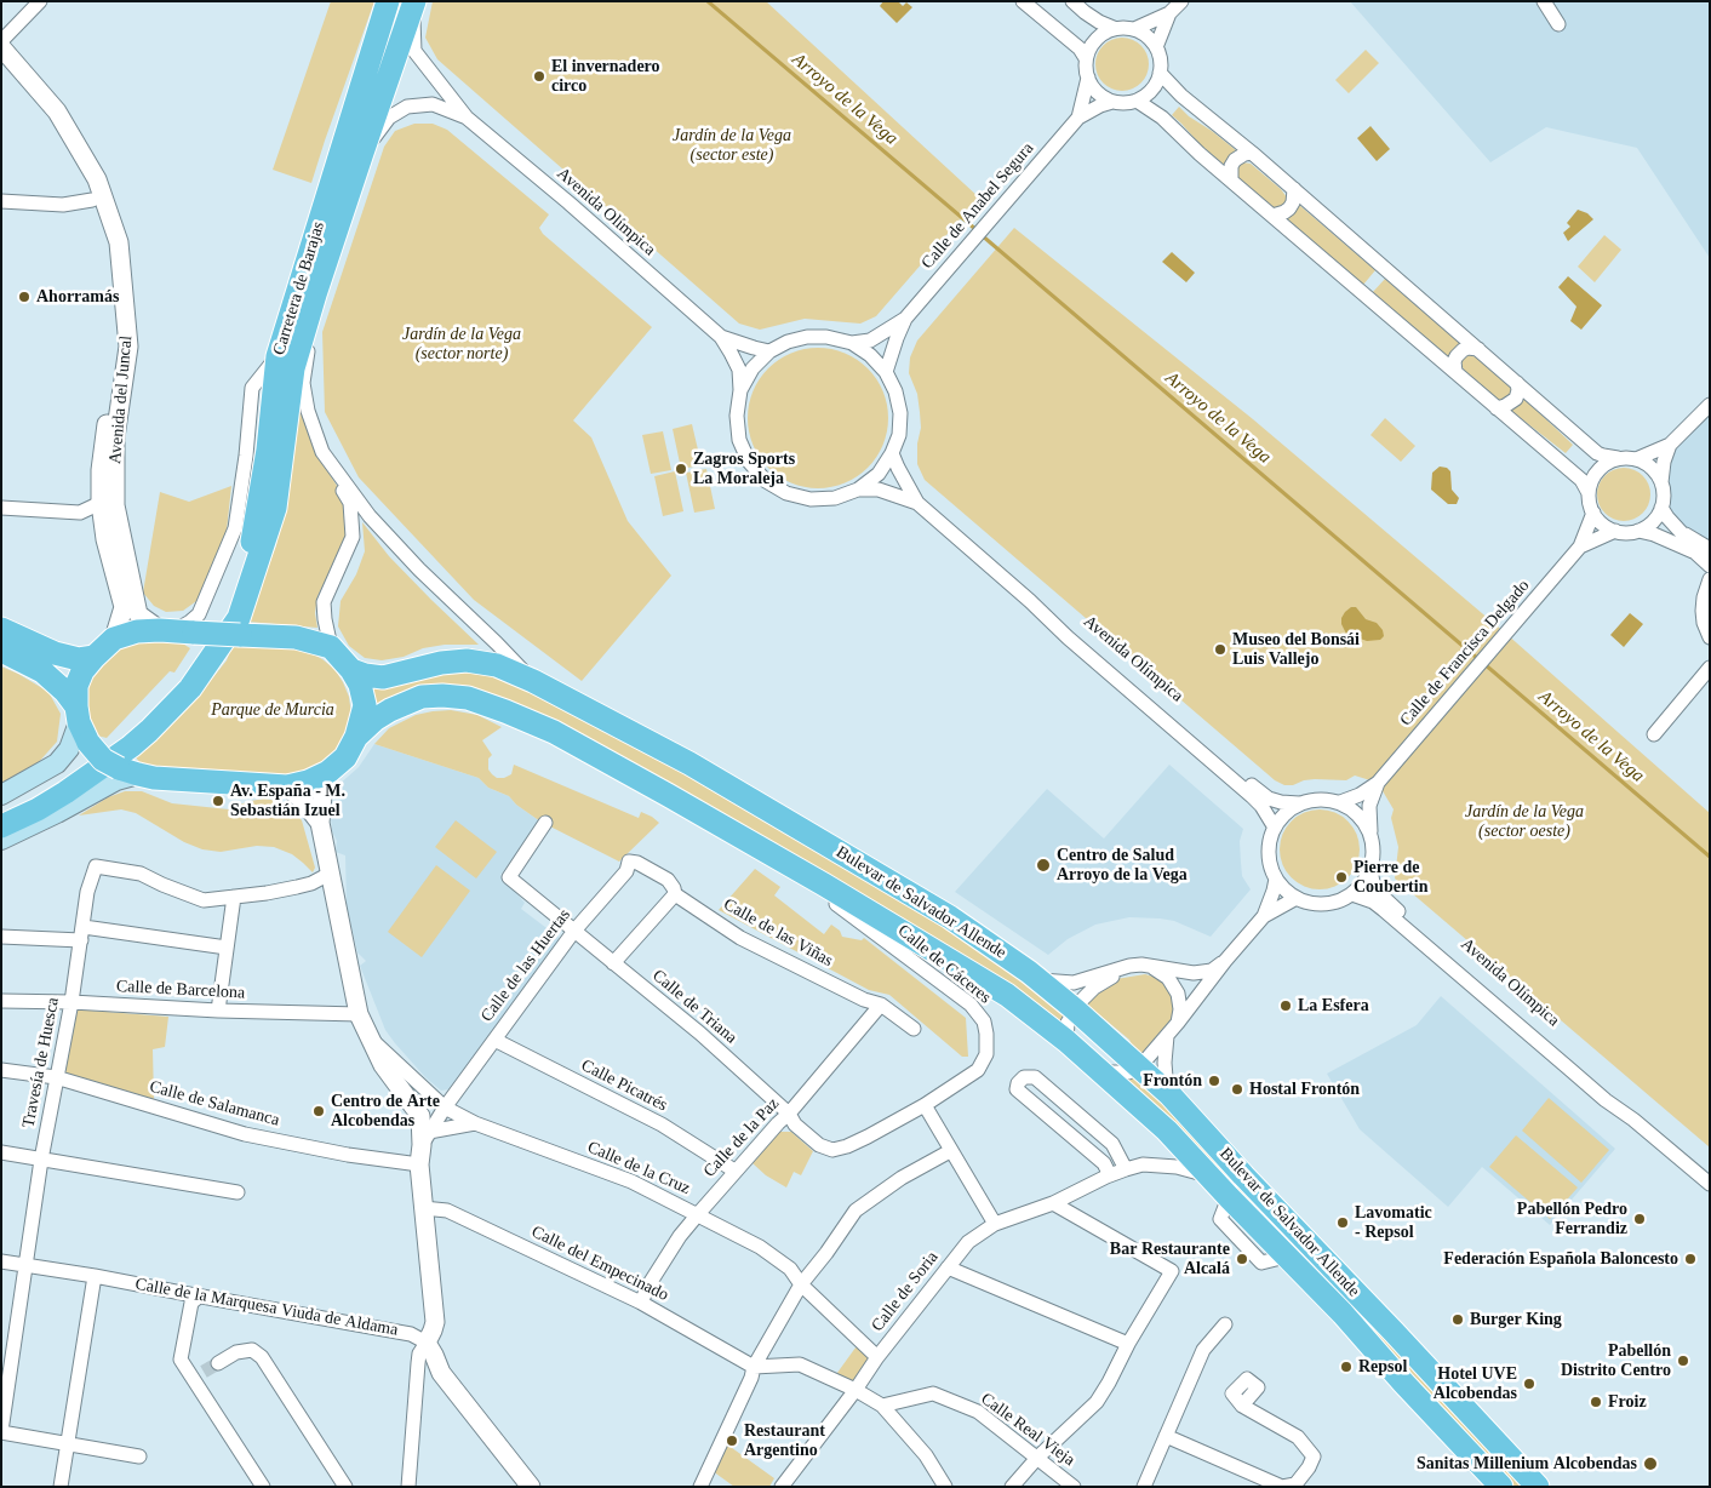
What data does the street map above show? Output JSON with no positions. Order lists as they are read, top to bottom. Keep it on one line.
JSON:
{"streets":{"main road":["Carretera de Barajas","Bulevar de Salvador Allende"],"street":["Calle de Anabel Segura","Avenida Olímpica","Avenida del Juncal","Calle de Francisca Delgado","Calle de las Viñas","Calle de Cáceres","Calle de las Huertas","Calle de Barcelona","Calle de Triana","Travesía de Huesca","Calle Picatrés","Calle de Salamanca","Calle de la Paz","Calle de la Cruz","Calle del Empecinado","Calle de Soria","Calle de la Marquesa Viuda de Aldama","Calle Real Vieja"]},"crossings":[["Calle de Anabel Segura","Avenida Olímpica"],["Avenida Olímpica","Carretera de Barajas"],["Avenida Olímpica","Calle de Francisca Delgado"],["Bulevar de Salvador Allende","Calle de Cáceres"],["Bulevar de Salvador Allende","Calle de Soria"],["Calle de las Viñas","Calle de las Huertas"],["Calle de las Viñas","Calle de la Paz"],["Calle de Cáceres","Calle de Triana"],["Calle de Cáceres","Calle de la Paz"],["Calle de las Huertas","Calle de Triana"],["Calle de las Huertas","Calle Picatrés"],["Calle de las Huertas","Calle de la Cruz"],["Calle de Barcelona","Travesía de Huesca"],["Calle de Triana","Calle de la Paz"],["Travesía de Huesca","Calle de Salamanca"],["Travesía de Huesca","Calle de la Marquesa Viuda de Aldama"],["Calle Picatrés","Calle de la Paz"],["Calle de la Paz","Calle de la Cruz"],["Calle de la Paz","Calle del Empecinado"],["Calle de la Cruz","Calle de Soria"]],"water":["Arroyo de la Vega"],"parks":["Jardín de la Vega (sector este)","Jardín de la Vega (sector norte)","Parque de Murcia","Jardín de la Vega (sector oeste)"],"places":["El invernadero circo","Ahorramás","Zagros Sports La Moraleja","Museo del Bonsái Luis Vallejo","Av. España - M. Sebastián Izuel","Centro de Salud Arroyo de la Vega","Pierre de Coubertin","La Esfera","Frontón","Hostal Frontón","Centro de Arte Alcobendas","Pabellón Pedro Ferrandiz","Lavomatic - Repsol","Bar Restaurante Alcalá","Federación Española Baloncesto","Burger King","Pabellón Distrito Centro","Repsol","Hotel UVE Alcobendas","Froiz","Restaurant Argentino","Sanitas Millenium Alcobendas"]}
